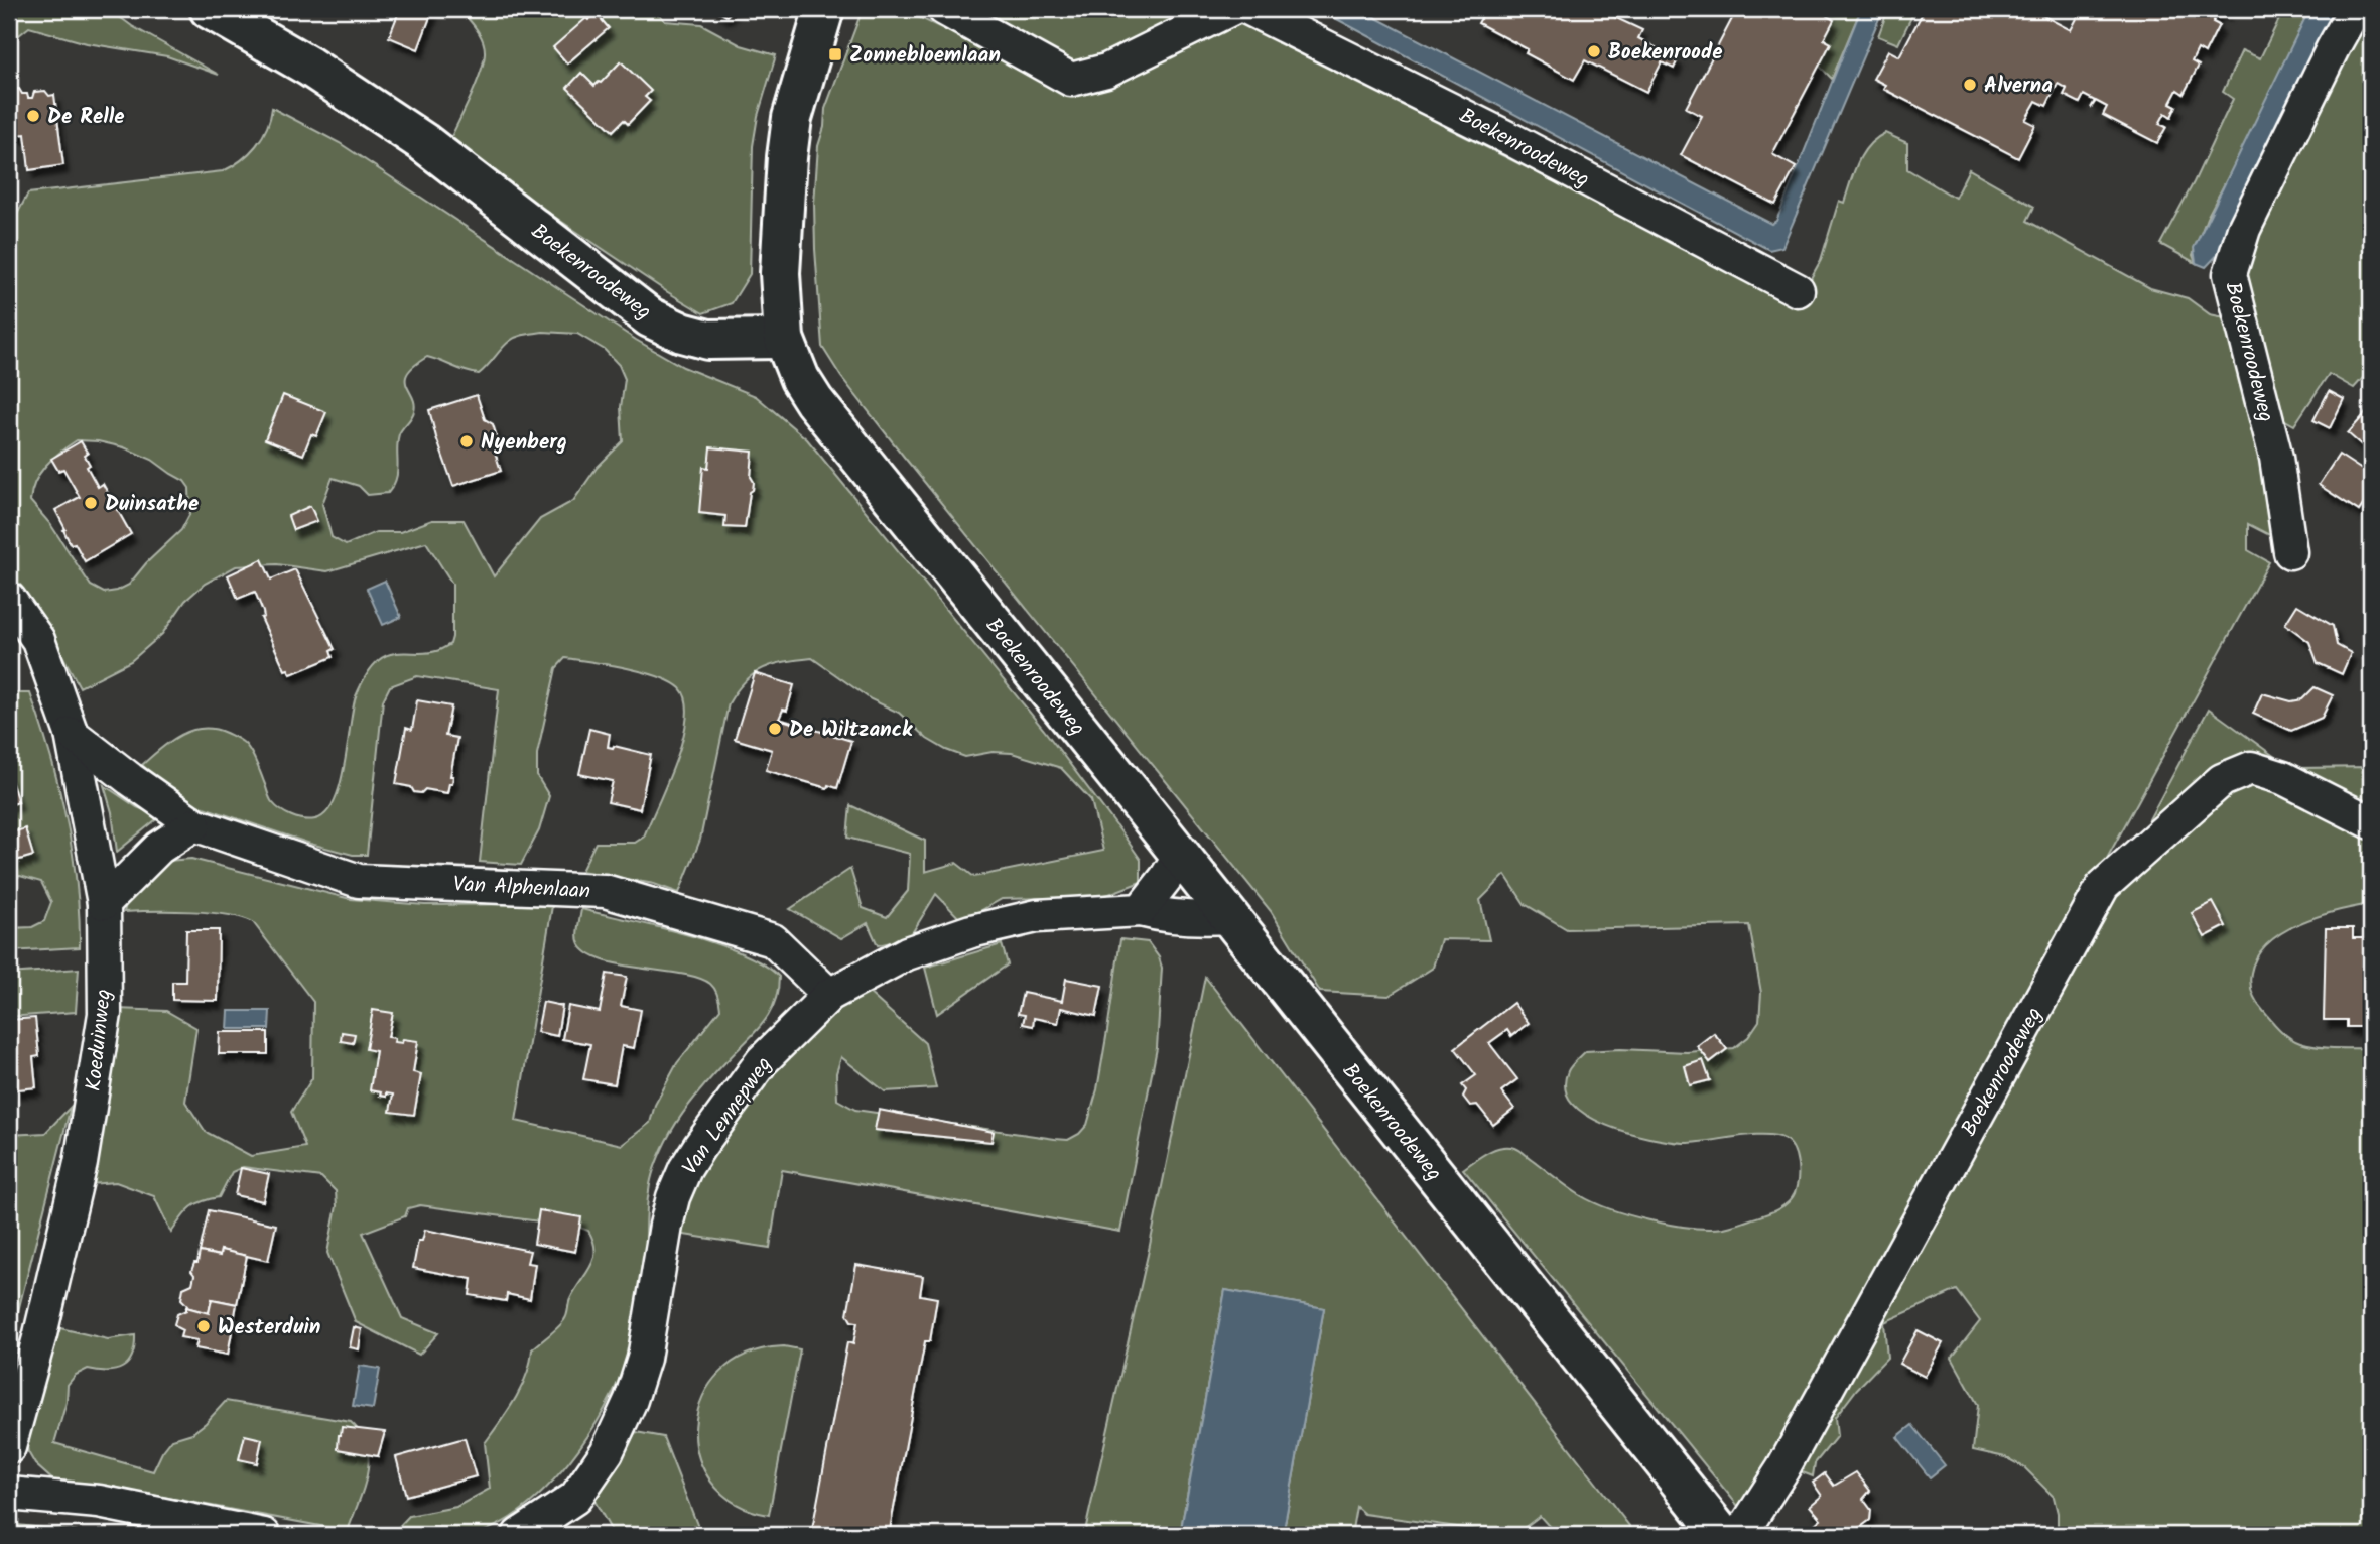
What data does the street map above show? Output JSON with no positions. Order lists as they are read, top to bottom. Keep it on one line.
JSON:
{"streets":{"main road":["Boekenroodeweg"],"street":["Van Alphenlaan","Koeduinweg","Van Lennepweg"]},"crossings":[["Boekenroodeweg","Van Lennepweg"],["Van Alphenlaan","Koeduinweg"],["Van Alphenlaan","Van Lennepweg"]],"places":{"other":["Boekenroode","Alverna","De Relle","Nyenberg","Duinsathe","De Wiltzanck","Westerduin"],"transit":["Zonnebloemlaan"]}}
